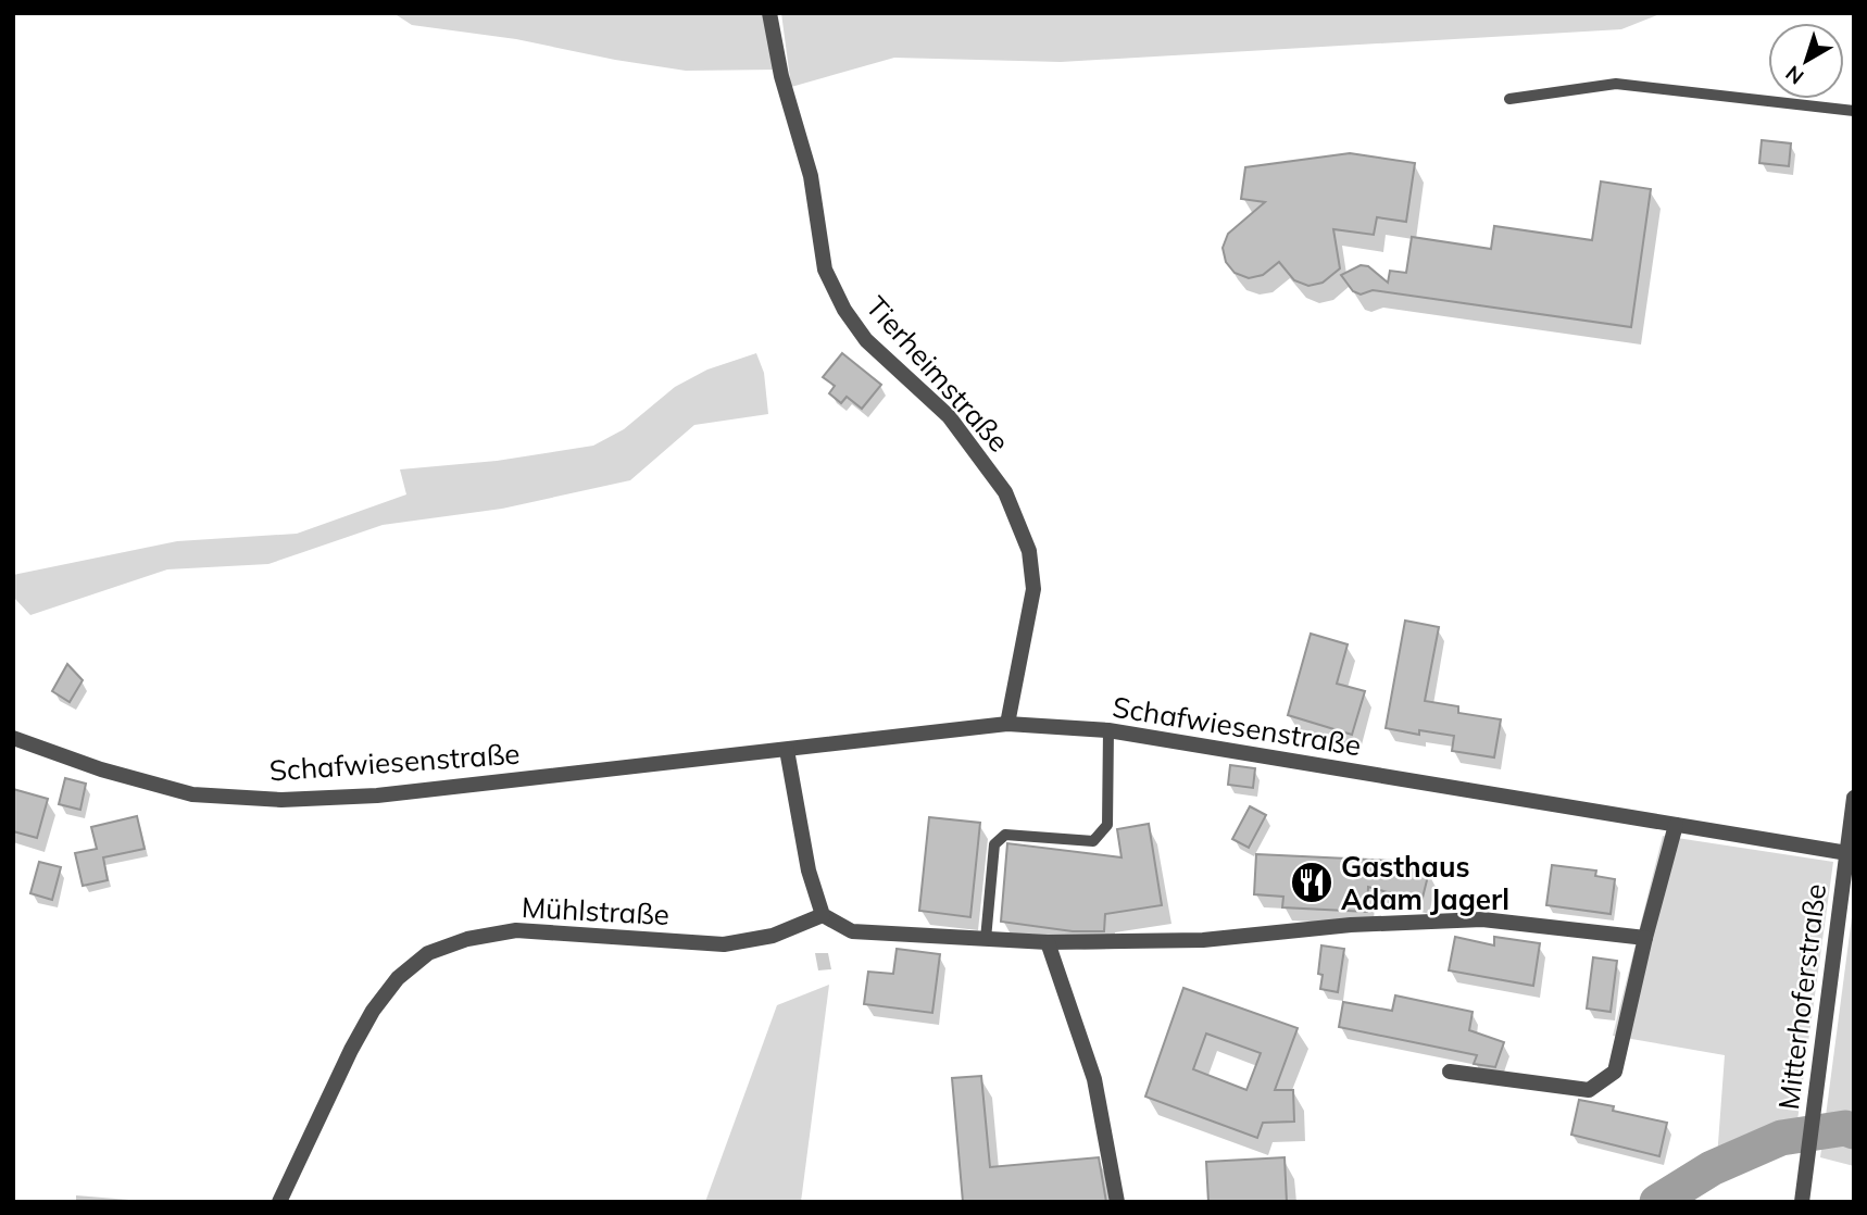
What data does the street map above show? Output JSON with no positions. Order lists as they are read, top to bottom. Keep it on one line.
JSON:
{"streets":{"street":["Tierheimstraße","Schafwiesenstraße","Mühlstraße","Mitterhoferstraße"]},"crossings":[["Tierheimstraße","Schafwiesenstraße"],["Schafwiesenstraße","Mitterhoferstraße"]],"places":{"restaurant":["Gasthaus Adam Jagerl"]},"north":"bottom left"}
